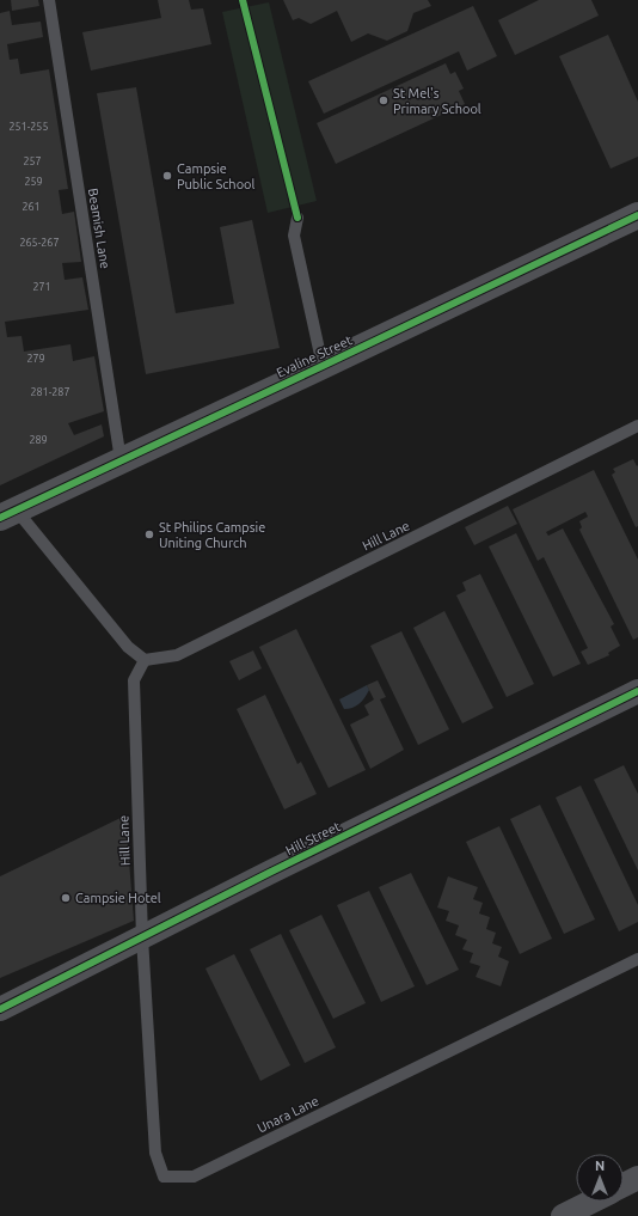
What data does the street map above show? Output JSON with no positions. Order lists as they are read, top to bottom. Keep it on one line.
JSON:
{"streets":{"street":["Evaline Street","Hill Street"],"lane":["Beamish Lane","Hill Lane","Unara Lane"]},"crossings":[["Beamish Lane","Evaline Street"],["Hill Lane","Hill Street"],["Hill Lane","Unara Lane"],["Hill Street","Unara Lane"]],"places":["St Mel's Primary School","Campsie Public School","St Philips Campsie Uniting Church","Campsie Hotel"],"house_numbers":["251-255","257","259","261","265-267","271","279","281-287","289"],"north":"top"}
